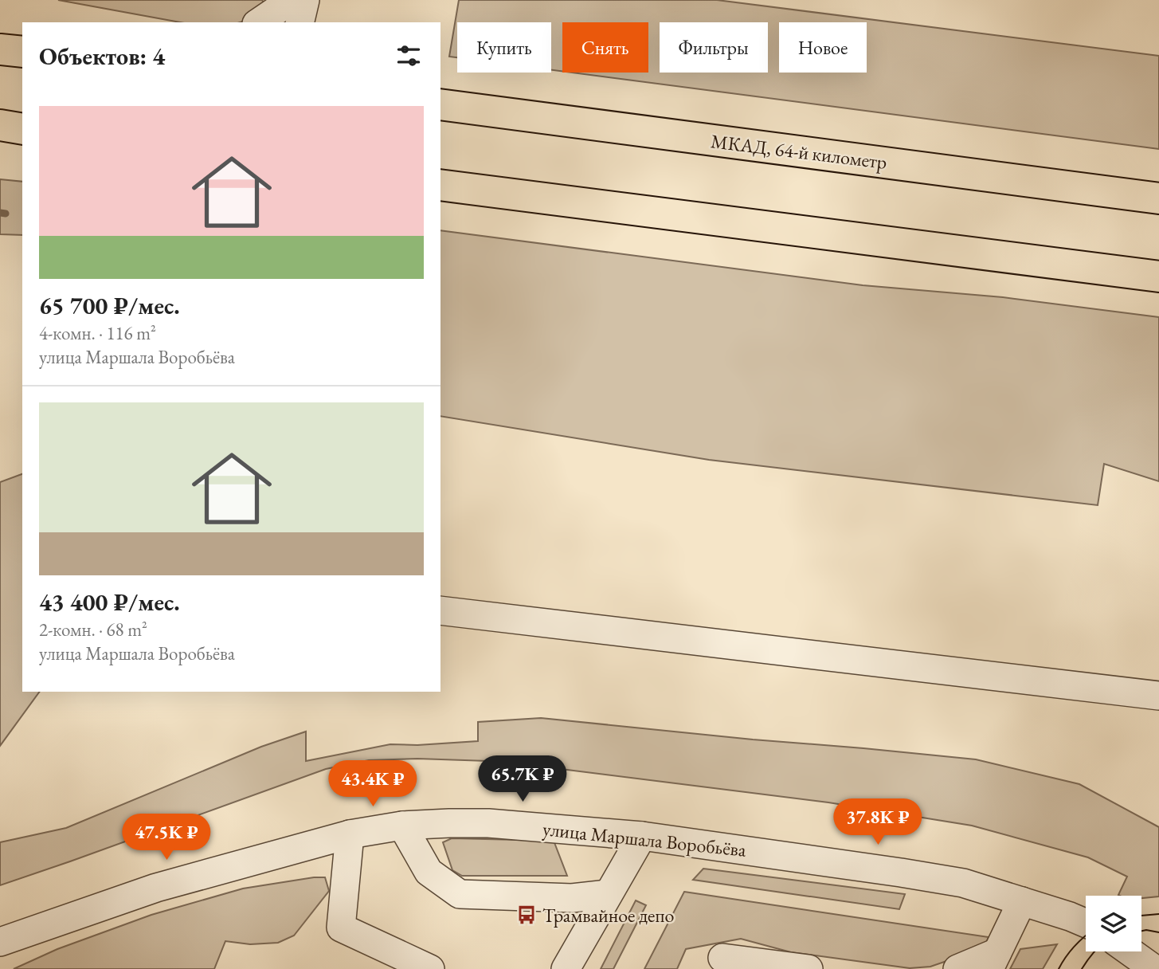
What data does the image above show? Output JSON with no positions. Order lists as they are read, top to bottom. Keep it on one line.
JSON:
{"streets":{"highway":["МКАД, 64-й километр"],"street":["улица Маршала Воробьёва"]},"places":{"bus stop":["Трамвайное депо"]},"page":{"chip":["Купить","Снять","Фильтры","Новое"],"heading":"Объектов: 4","list":[{"name":"65 700 ₽/мес.","note":"4-комн. · 116 m² · улица Маршала Воробьёва"},{"name":"43 400 ₽/мес.","note":"2-комн. · 68 m² · улица Маршала Воробьёва"}],"price":["65.7K ₽","43.4K ₽","37.8K ₽","47.5K ₽"]}}
